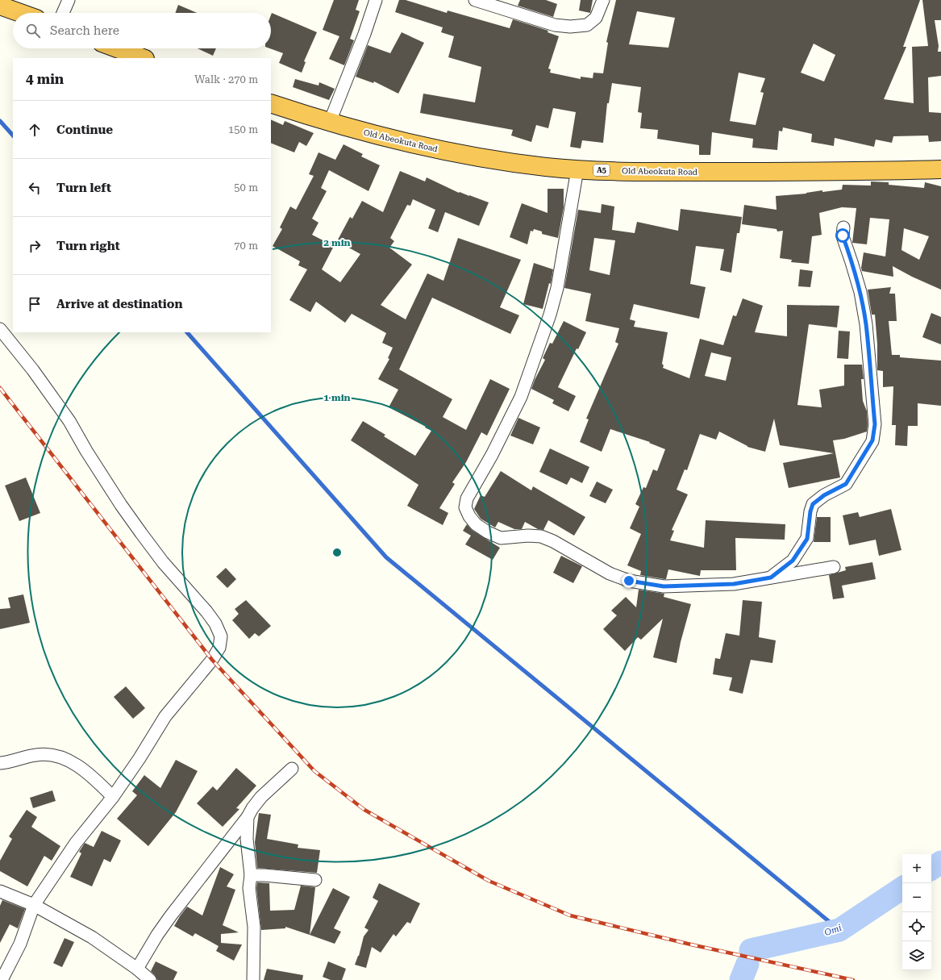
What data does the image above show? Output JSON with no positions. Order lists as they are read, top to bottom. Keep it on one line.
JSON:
{"streets":{"highway":["Old Abeokuta Road","A5"]},"water":["Omi"],"page":{"search":"Search here","heading":["4 min","Walk · 270 m"],"list":[["Continue","150 m"],["Turn left","50 m"],["Turn right","70 m"],"Arrive at destination"],"map_buttons":["+","−"]},"rings":["2 min","1 min"]}
